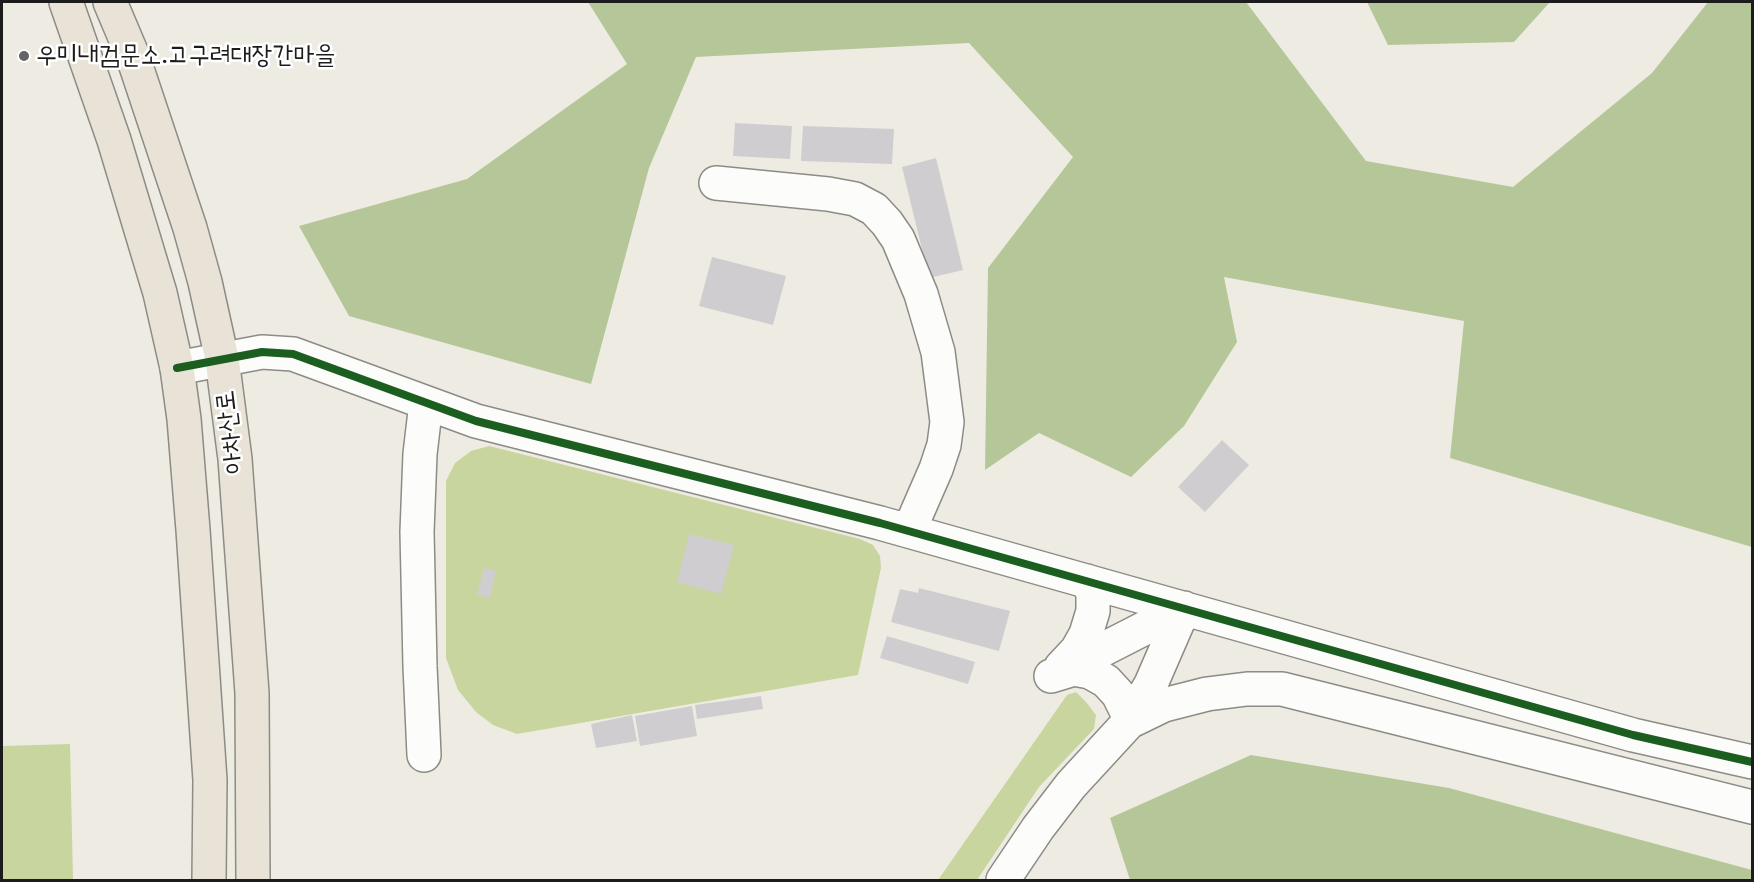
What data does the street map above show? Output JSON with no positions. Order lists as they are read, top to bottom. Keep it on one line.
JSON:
{"streets":{"main road":["아차산로"]},"places":["우미내검문소.고구려대장간마을"]}
